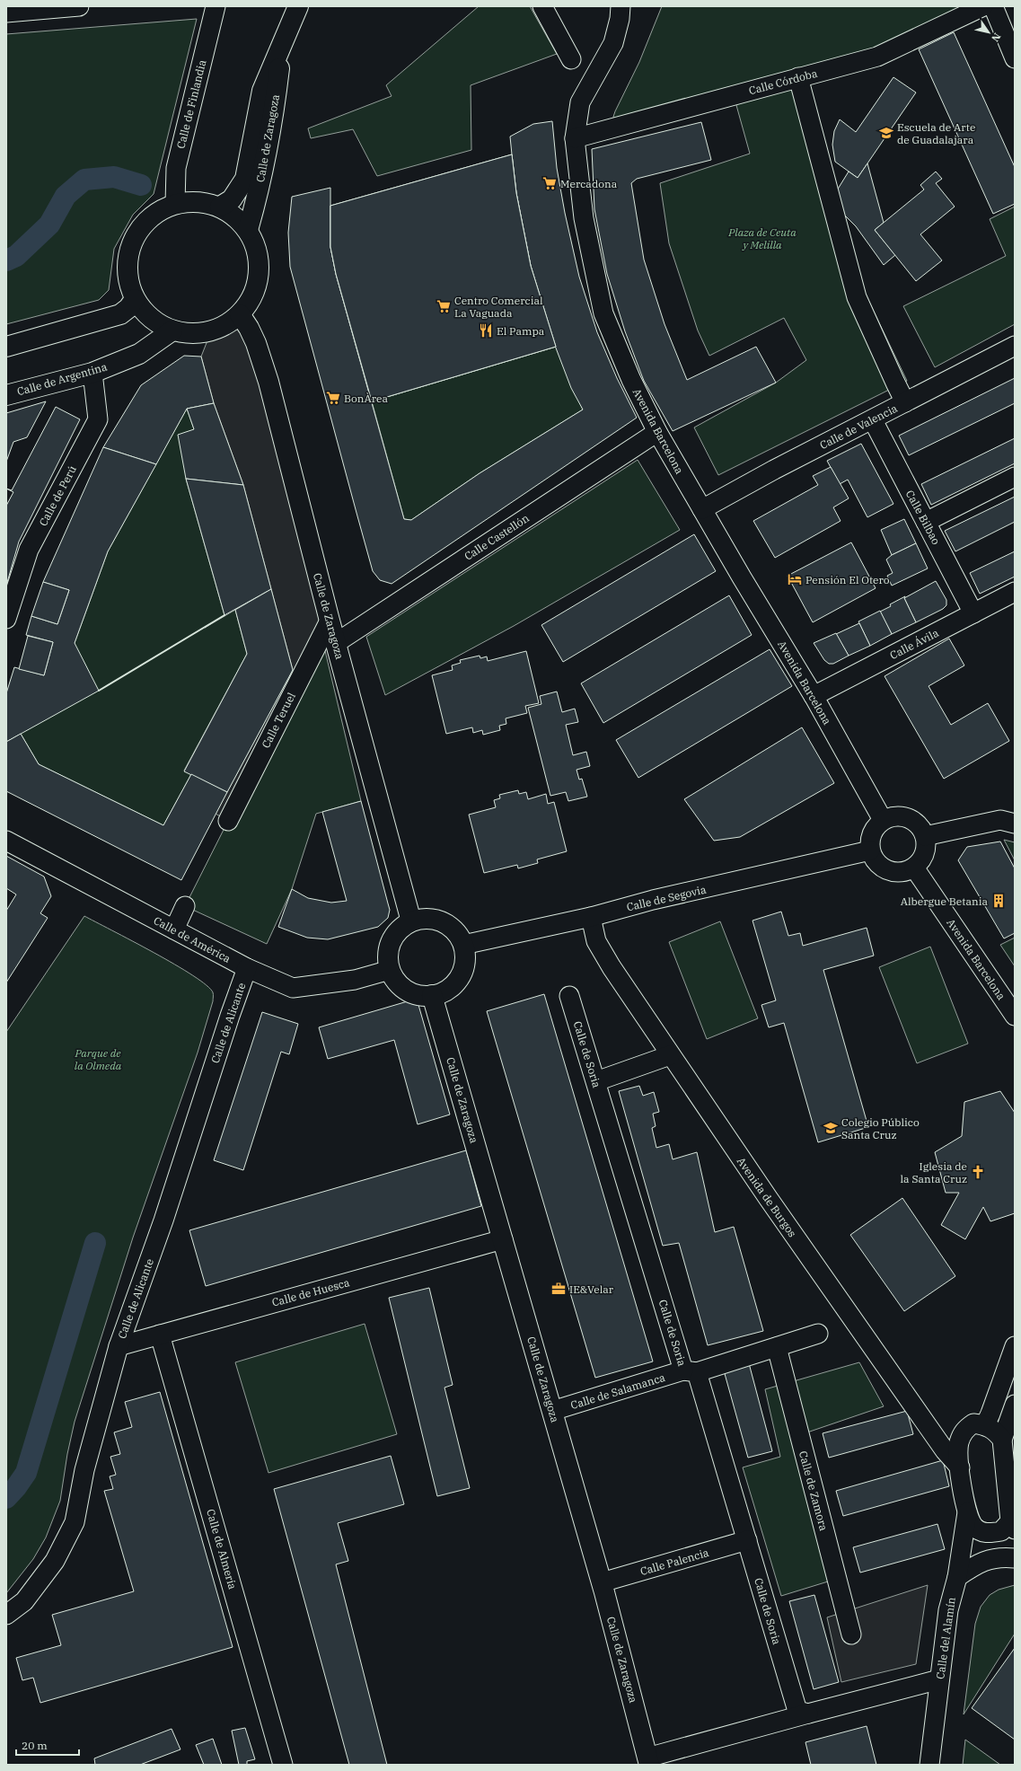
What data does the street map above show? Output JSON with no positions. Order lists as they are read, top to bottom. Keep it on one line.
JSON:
{"streets":{"street":["Calle Córdoba","Calle de Finlandia","Calle de Zaragoza","Calle de Argentina","Calle de Valencia","Avenida Barcelona","Calle de Perú","Calle Bilbao","Calle Castellón","Calle Ávila","Calle Teruel","Calle de Segovia","Calle de América","Calle de Alicante","Calle de Soria","Avenida de Burgos","Calle de Huesca","Calle de Salamanca","Calle de Zamora","Calle de Almería","Calle Palencia","Calle del Alamín"]},"crossings":[["Calle Córdoba","Avenida Barcelona"],["Calle de Zaragoza","Calle Castellón"],["Calle de Zaragoza","Calle Teruel"],["Calle de Zaragoza","Calle de Segovia"],["Calle de Zaragoza","Calle de América"],["Calle de Zaragoza","Calle de Huesca"],["Calle de Zaragoza","Calle de Salamanca"],["Calle de Zaragoza","Calle Palencia"],["Calle de Argentina","Calle de Perú"],["Calle de Valencia","Avenida Barcelona"],["Calle de Valencia","Calle Bilbao"],["Avenida Barcelona","Calle Castellón"],["Avenida Barcelona","Calle Ávila"],["Avenida Barcelona","Calle de Segovia"],["Calle Bilbao","Calle Ávila"],["Calle de Segovia","Calle de América"],["Calle de Segovia","Avenida de Burgos"],["Calle de América","Calle de Alicante"],["Calle de Alicante","Calle de Huesca"],["Calle de Soria","Calle de Salamanca"],["Calle de Soria","Calle Palencia"],["Calle de Huesca","Calle de Almería"],["Calle de Salamanca","Calle de Zamora"]],"parks":["Plaza de Ceuta y Melilla","Parque de la Olmeda"],"places":{"school or university":["Escuela de Arte de Guadalajara","Colegio Público Santa Cruz"],"supermarket":["Mercadona","Centro Comercial La Vaguada","BonÀrea"],"restaurant":["El Pampa"],"hotel":["Pensión El Otero"],"building":["Albergue Betania"],"church":["Iglesia de la Santa Cruz"],"office":["IE&Velar"]},"scale_bar":"20 m","north":"bottom right"}
